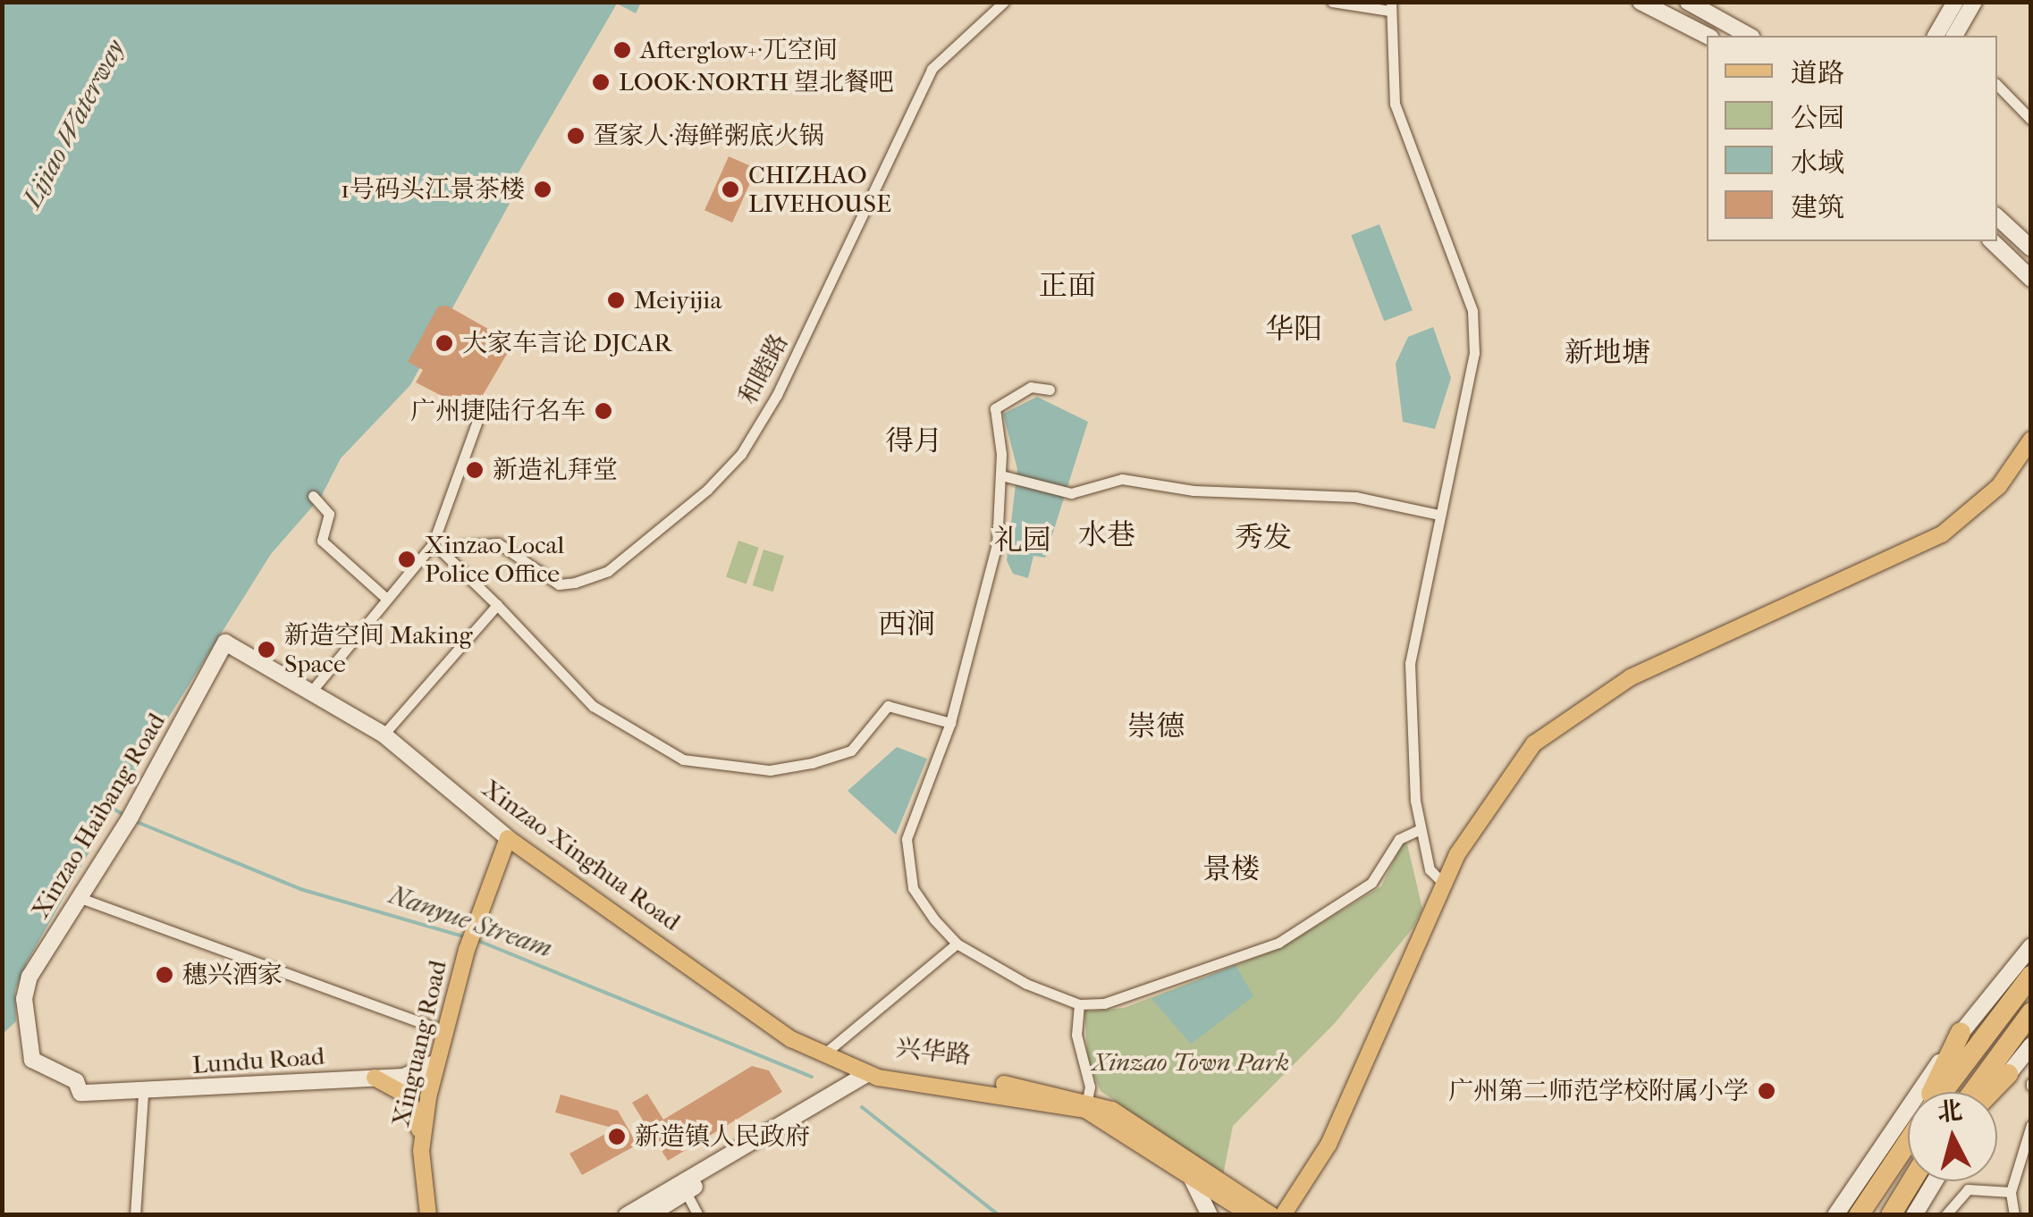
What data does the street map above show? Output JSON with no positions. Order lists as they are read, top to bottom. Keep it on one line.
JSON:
{"streets":{"main road":["Xinzao Haibang Road","Xinzao Xinghua Road","Xinguang Road","兴华路","Lundu Road"],"street":["和睦路"]},"crossings":[["Xinzao Haibang Road","Xinzao Xinghua Road"],["Xinzao Haibang Road","Lundu Road"],["Xinzao Xinghua Road","Xinguang Road"],["Xinzao Xinghua Road","兴华路"],["Xinguang Road","Lundu Road"]],"districts":["正面","华阳","新地塘","得月","水巷","秀发","礼园","西涧","崇德","景楼"],"water":["Lijiao Waterway","Nanyue Stream"],"parks":["Xinzao Town Park"],"places":["Afterglow+·兀空间","LOOK·NORTH 望北餐吧","疍家人·海鲜粥底火锅","1号码头江景茶楼","CHIZHAO LIVEHOUSE","Meiyijia","大家车言论 DJCAR","广州捷陆行名车","新造礼拜堂","Xinzao Local Police Office","新造空间 Making Space","穗兴酒家","广州第二师范学校附属小学","新造镇人民政府"],"legend":["道路","公园","水域","建筑"],"north":"top"}
